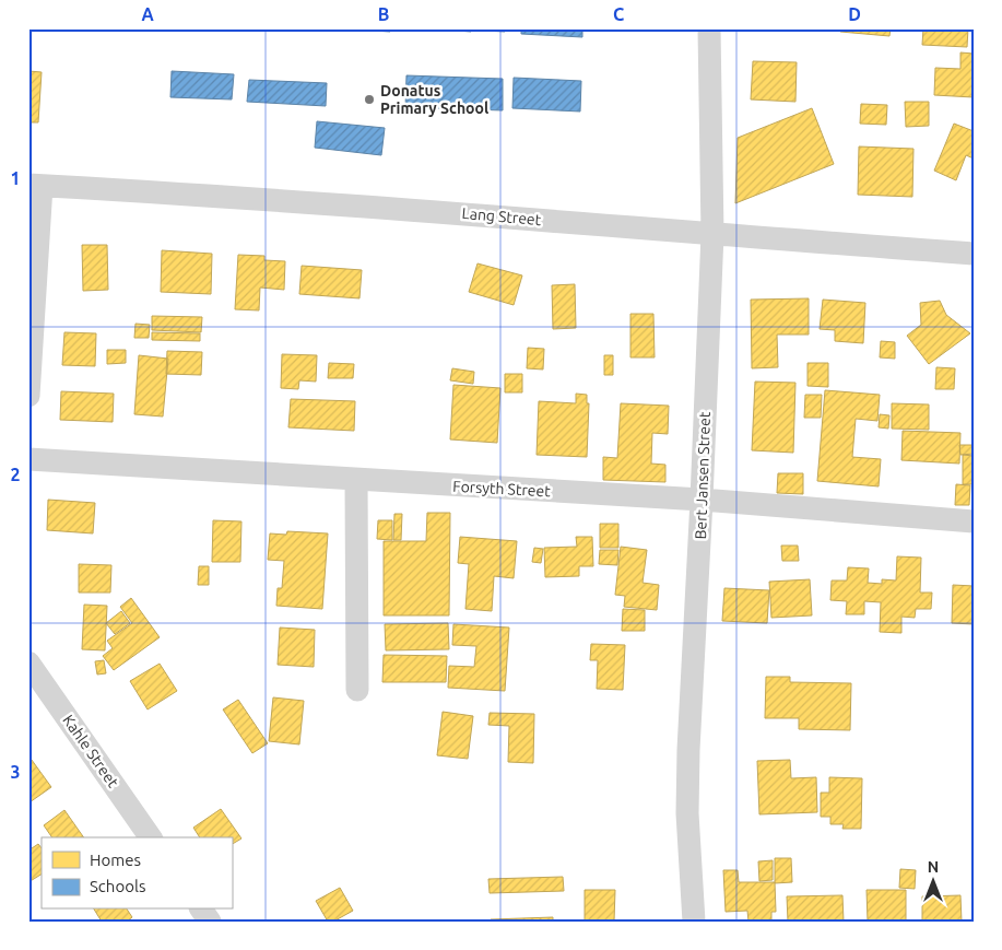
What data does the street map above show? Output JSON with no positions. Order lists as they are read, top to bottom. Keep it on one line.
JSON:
{"streets":{"street":["Lang Street","Bert Jansen Street","Forsyth Street","Kahle Street"]},"crossings":[["Lang Street","Bert Jansen Street"],["Bert Jansen Street","Forsyth Street"]],"places":["Donatus Primary School"],"legend":["Homes","Schools"],"north":"top","grid":{"columns":["A","B","C","D"],"rows":["1","2","3"]}}
